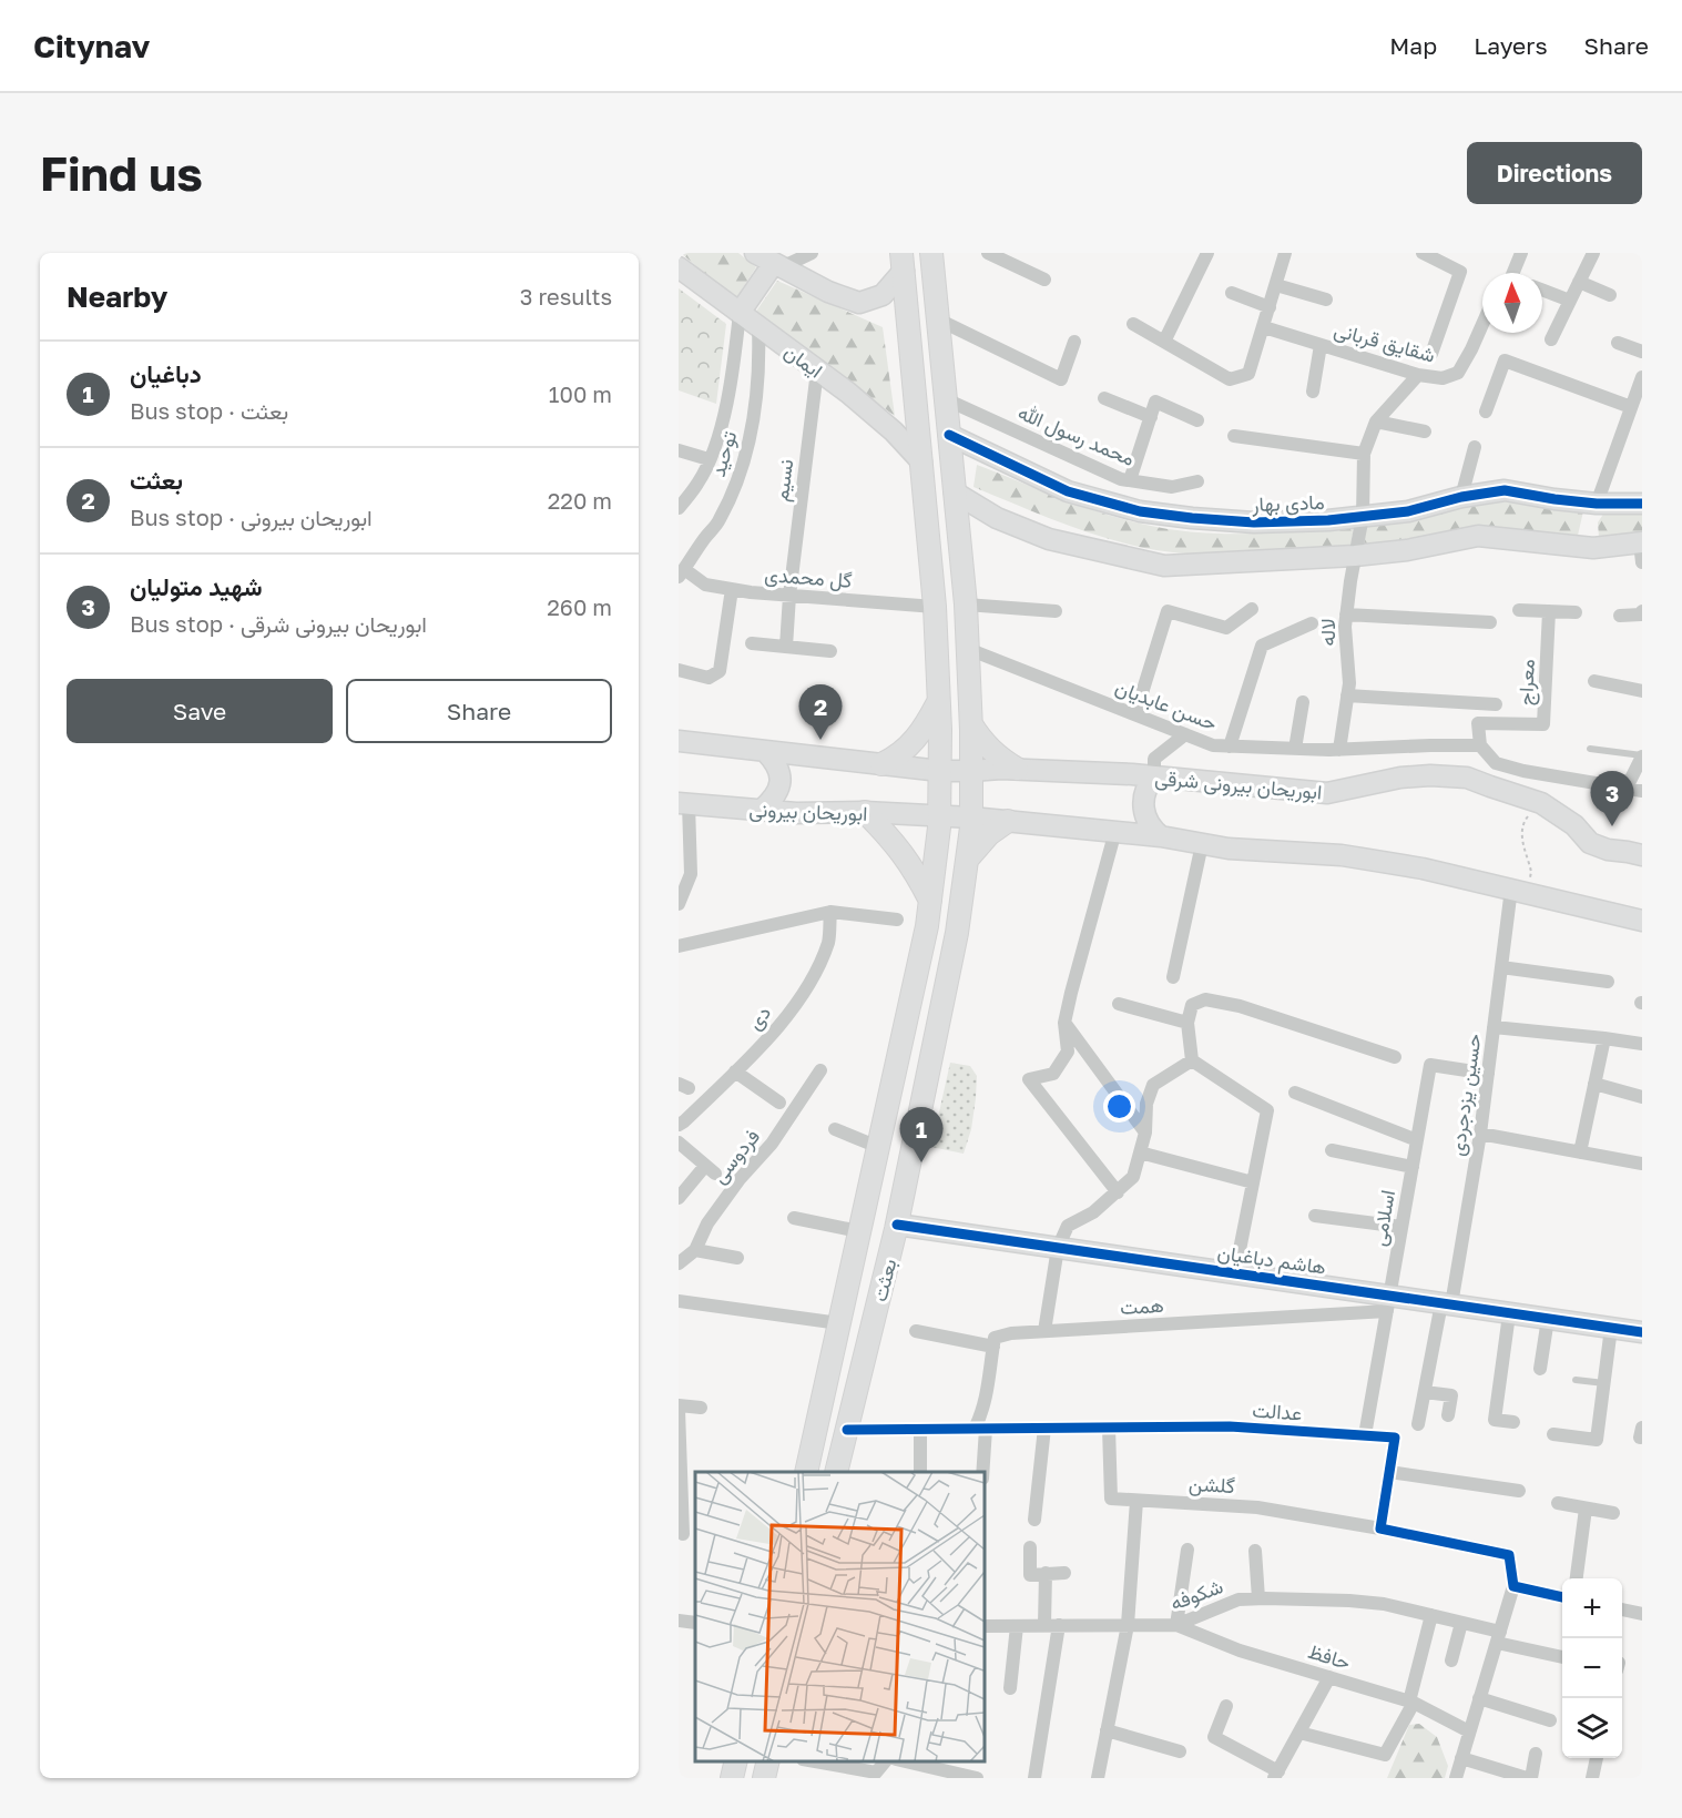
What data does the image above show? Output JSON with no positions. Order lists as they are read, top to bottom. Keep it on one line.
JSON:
{"streets":{"main road":["ایمان","مادی بهار","ابوریحان بیرونی شرقی","ابوریحان بیرونی","هاشم دباغیان","بعثت"],"street":["شقایق قربانی","محمد رسول الله","توحید","نسیم","گل محمدی","لاله","معراج","حسن عابدیان","دی","حسین یزدجردی","فردوسی","اسلامی","همت","عدالت","گلشن","شکوفه","حافظ"]},"crossings":[["ایمان","توحید"],["ایمان","نسیم"],["ایمان","بعثت"],["محمد رسول الله","بعثت"],["توحید","گل محمدی"],["نسیم","گل محمدی"],["مادی بهار","لاله"],["مادی بهار","بعثت"],["گل محمدی","بعثت"],["لاله","حسن عابدیان"],["معراج","حسن عابدیان"],["حسن عابدیان","بعثت"],["ابوریحان بیرونی شرقی","بعثت"],["ابوریحان بیرونی","بعثت"],["حسین یزدجردی","اسلامی"],["حسین یزدجردی","هاشم دباغیان"],["اسلامی","هاشم دباغیان"],["اسلامی","همت"],["اسلامی","عدالت"],["هاشم دباغیان","بعثت"],["هاشم دباغیان","همت"],["بعثت","عدالت"],["عدالت","گلشن"],["شکوفه","حافظ"]],"north":"top","page":{"header":"Citynav","nav":["Map","Layers","Share"],"buttons":["Directions",["Save","Share"]],"title":"Find us","heading":["Nearby","3 results"],"list":[{"mark":"1","name":"دباغیان","note":"Bus stop · بعثت","value":"100 m"},{"mark":"2","name":"بعثت","note":"Bus stop · ابوریحان بیرونی","value":"220 m"},{"mark":"3","name":"شهید متولیان","note":"Bus stop · ابوریحان بیرونی شرقی","value":"260 m"}],"pins":["2","3","1"],"map_buttons":["+","−"]}}
